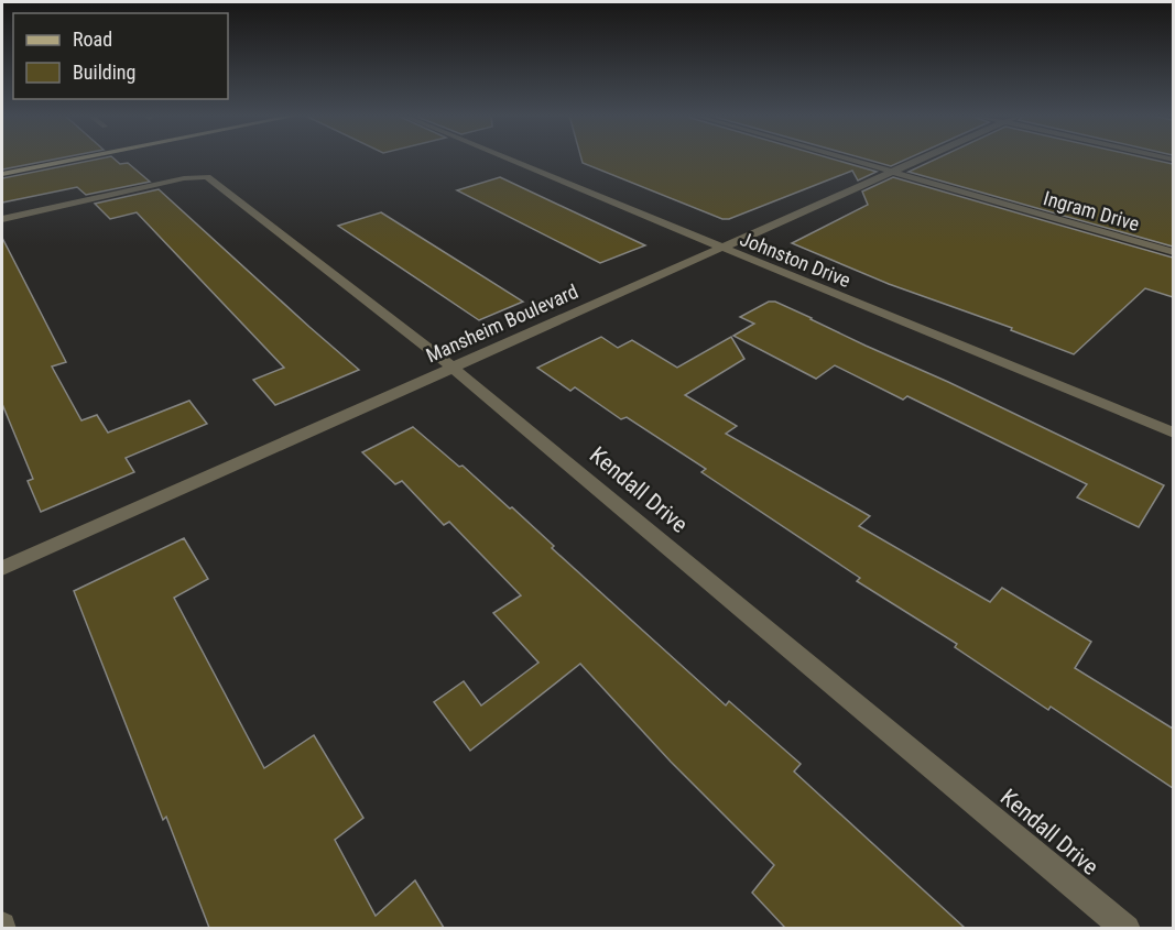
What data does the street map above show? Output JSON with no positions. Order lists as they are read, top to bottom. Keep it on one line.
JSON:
{"streets":{"street":["Ingram Drive","Johnston Drive","Mansheim Boulevard","Kendall Drive"]},"crossings":[["Ingram Drive","Mansheim Boulevard"],["Johnston Drive","Mansheim Boulevard"],["Mansheim Boulevard","Kendall Drive"]],"legend":["Road","Building"]}
